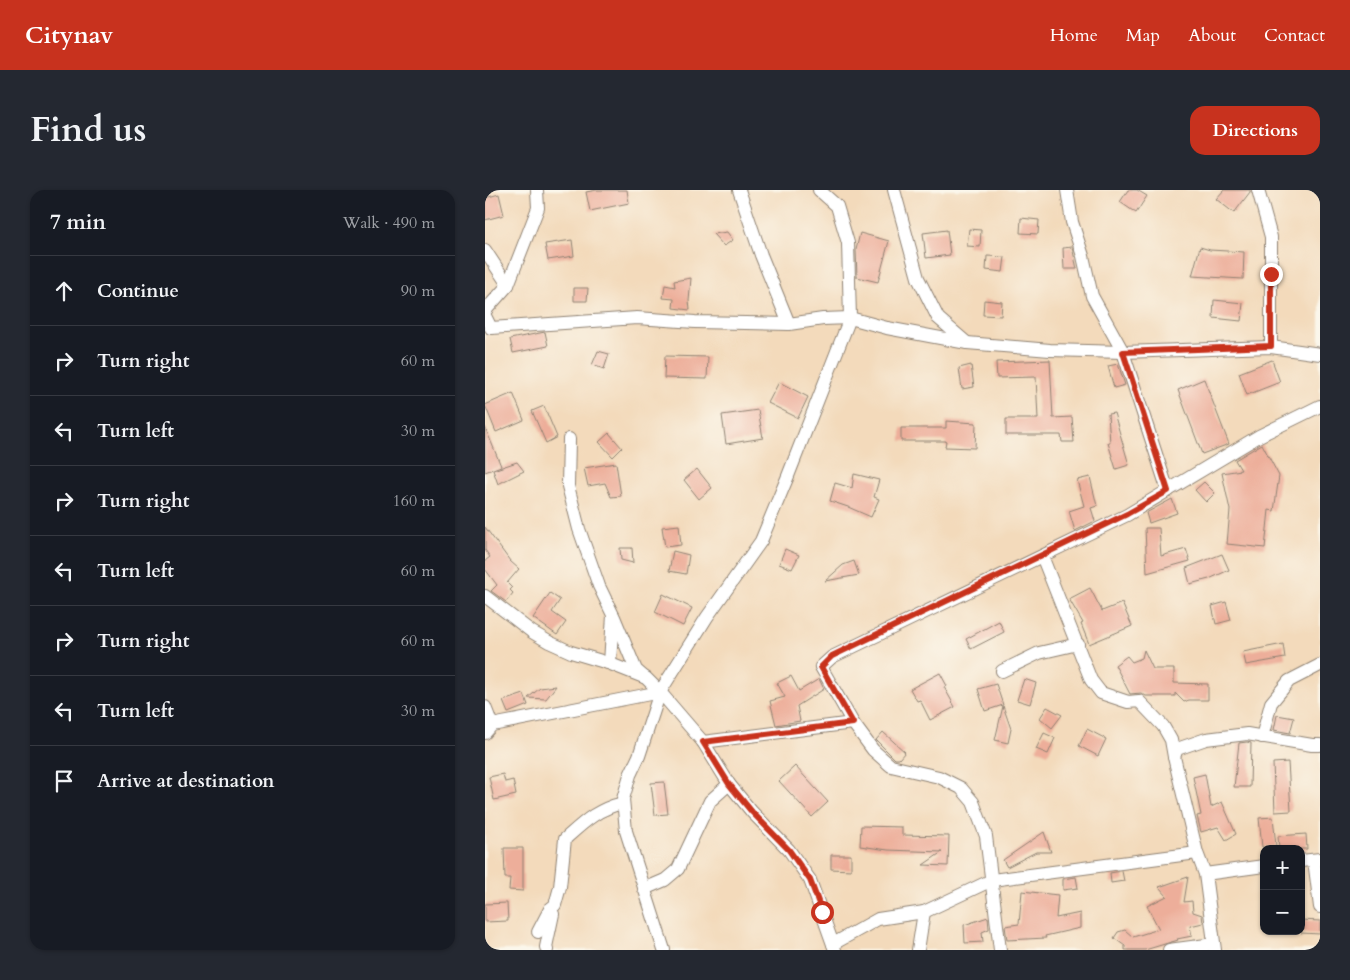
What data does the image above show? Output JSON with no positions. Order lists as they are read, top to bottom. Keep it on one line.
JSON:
{"page":{"header":"Citynav","nav":["Home","Map","About","Contact"],"title":"Find us","buttons":"Directions","heading":["7 min","Walk · 490 m"],"list":[["Continue","90 m"],["Turn right","60 m"],["Turn left","30 m"],["Turn right","160 m"],["Turn left","60 m"],["Turn right","60 m"],["Turn left","30 m"],"Arrive at destination"],"map_buttons":["+","−"]}}
